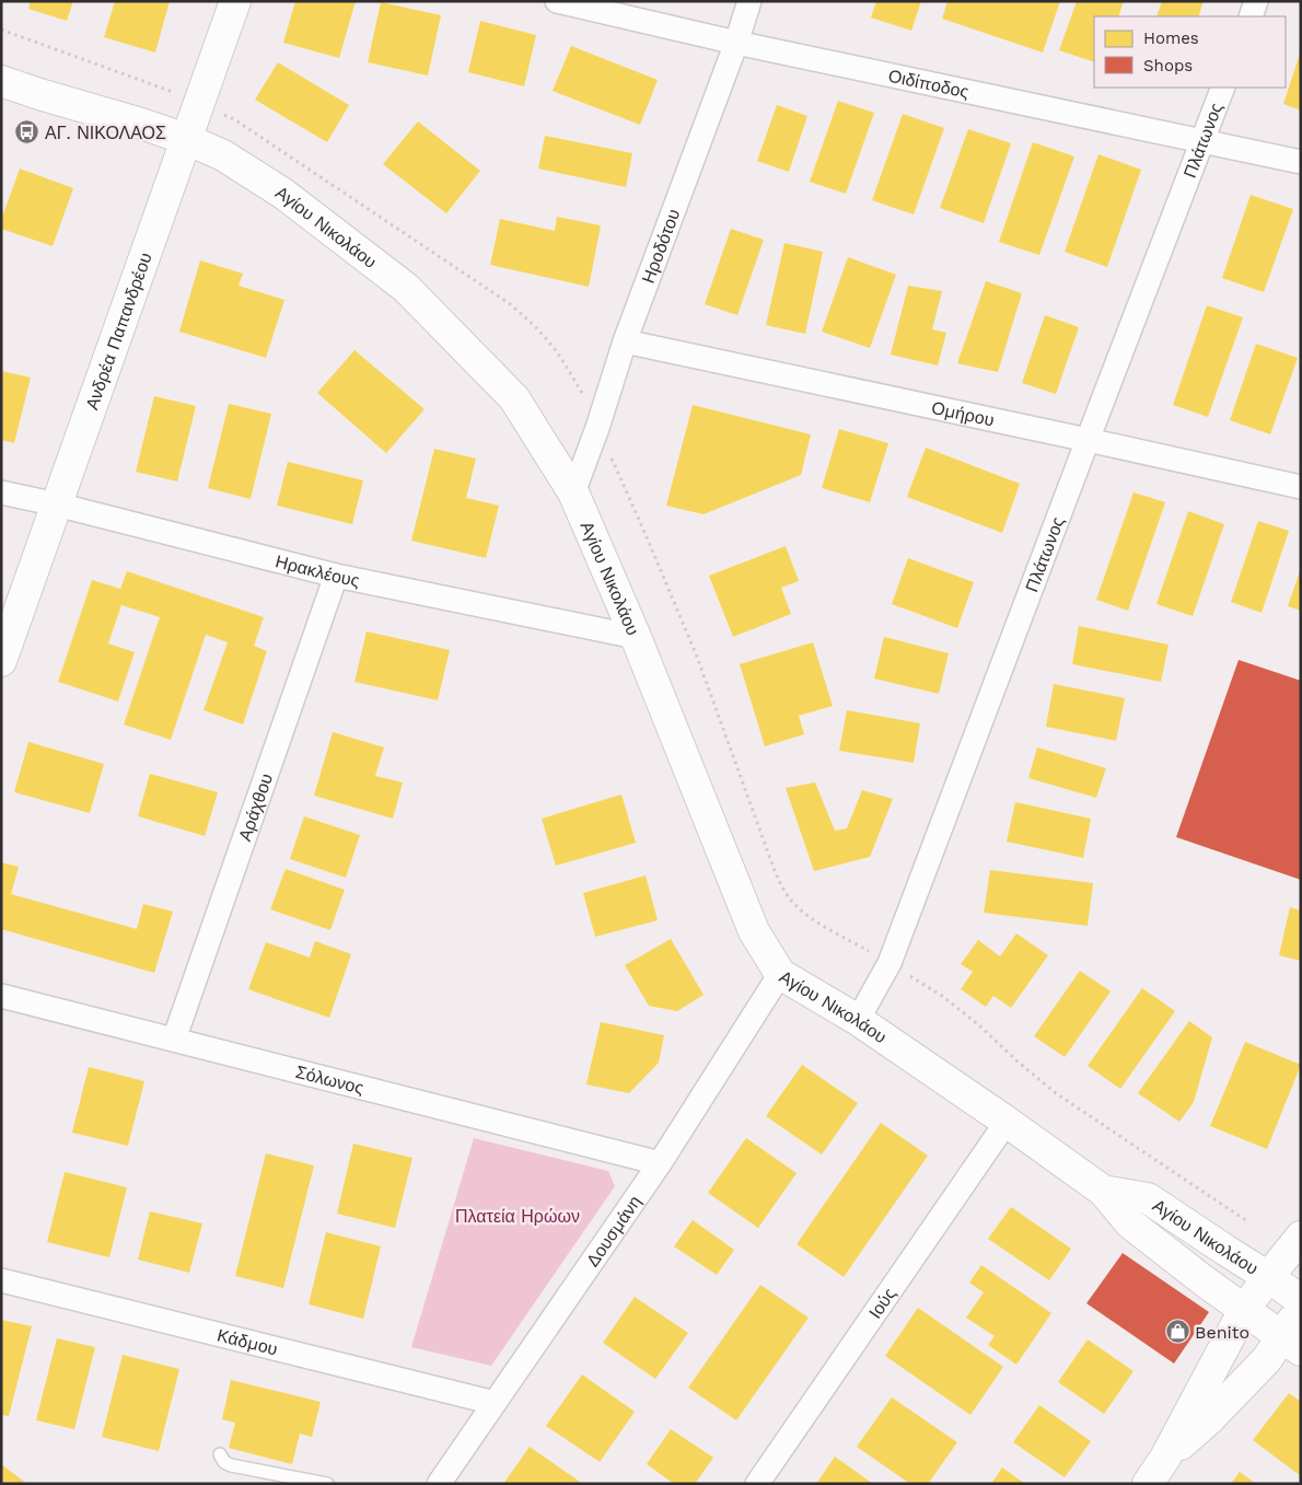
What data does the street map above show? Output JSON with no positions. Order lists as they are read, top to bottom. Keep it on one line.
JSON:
{"streets":{"street":["Οιδίποδος","Πλάτωνος","Αγίου Νικολάου","Ηροδότου","Ανδρέα Παπανδρέου","Ομήρου","Ηρακλέους","Αράχθου","Σόλωνος","Δουσμάνη","Ιούς","Κάδμου"]},"crossings":[["Οιδίποδος","Πλάτωνος"],["Οιδίποδος","Ηροδότου"],["Πλάτωνος","Αγίου Νικολάου"],["Πλάτωνος","Ομήρου"],["Αγίου Νικολάου","Ηροδότου"],["Αγίου Νικολάου","Ανδρέα Παπανδρέου"],["Αγίου Νικολάου","Ηρακλέους"],["Αγίου Νικολάου","Δουσμάνη"],["Αγίου Νικολάου","Ιούς"],["Ηροδότου","Ομήρου"],["Ανδρέα Παπανδρέου","Ηρακλέους"],["Ηρακλέους","Αράχθου"],["Αράχθου","Σόλωνος"],["Σόλωνος","Δουσμάνη"],["Δουσμάνη","Κάδμου"]],"parks":["Πλατεία Ηρώων"],"places":{"bus stop":["ΑΓ. ΝΙΚΟΛΑΟΣ"],"shop":["Benito"]},"legend":["Homes","Shops"]}
